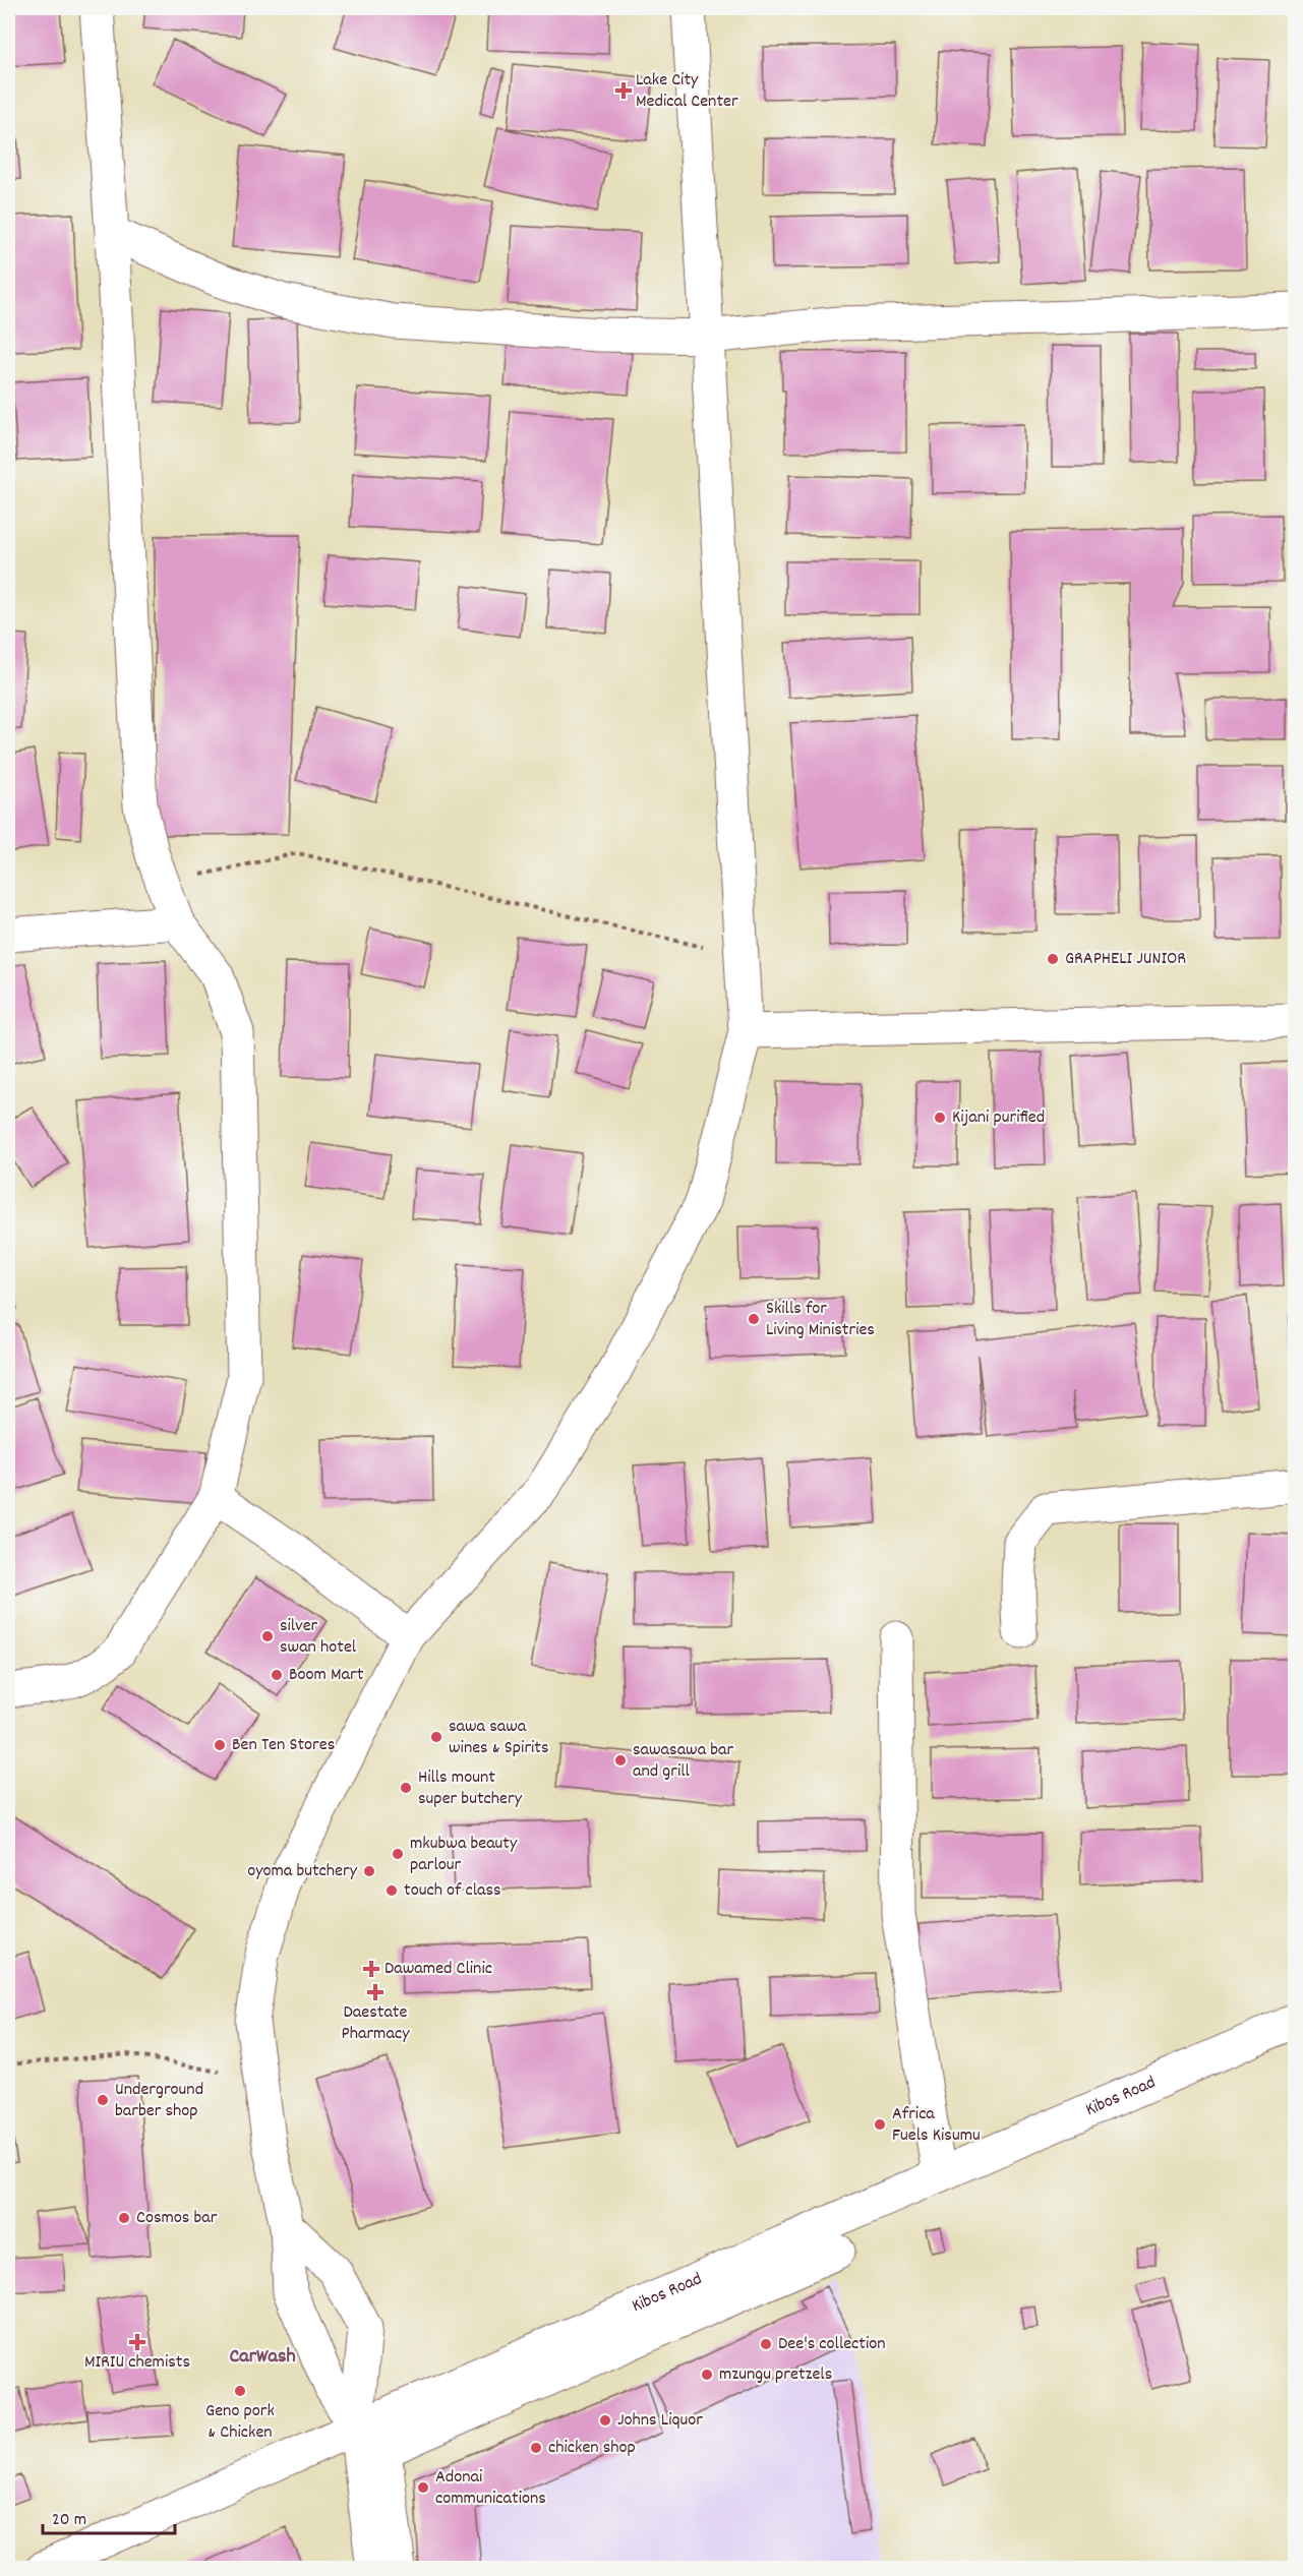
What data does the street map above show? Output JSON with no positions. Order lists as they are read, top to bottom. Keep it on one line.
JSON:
{"streets":{"street":["Kibos Road"]},"districts":["CarWash"],"places":{"health":["Lake City Medical Center","Dawamed Clinic","Daestate Pharmacy","MIRIU chemists"],"other":["GRAPHELI JUNIOR","Kijani purified","Skills for Living Ministries","silver swan hotel","Boom Mart","sawa sawa wines & Spirits","Ben Ten Stores","sawasawa bar and grill","Hills mount super butchery","mkubwa beauty parlour","oyoma butchery","touch of class","Underground barber shop","Africa Fuels Kisumu","Cosmos bar","Dee's collection","mzungu pretzels","Geno pork & Chicken","Johns Liquor","chicken shop","Adonai communications"]},"scale_bar":"20 m"}
